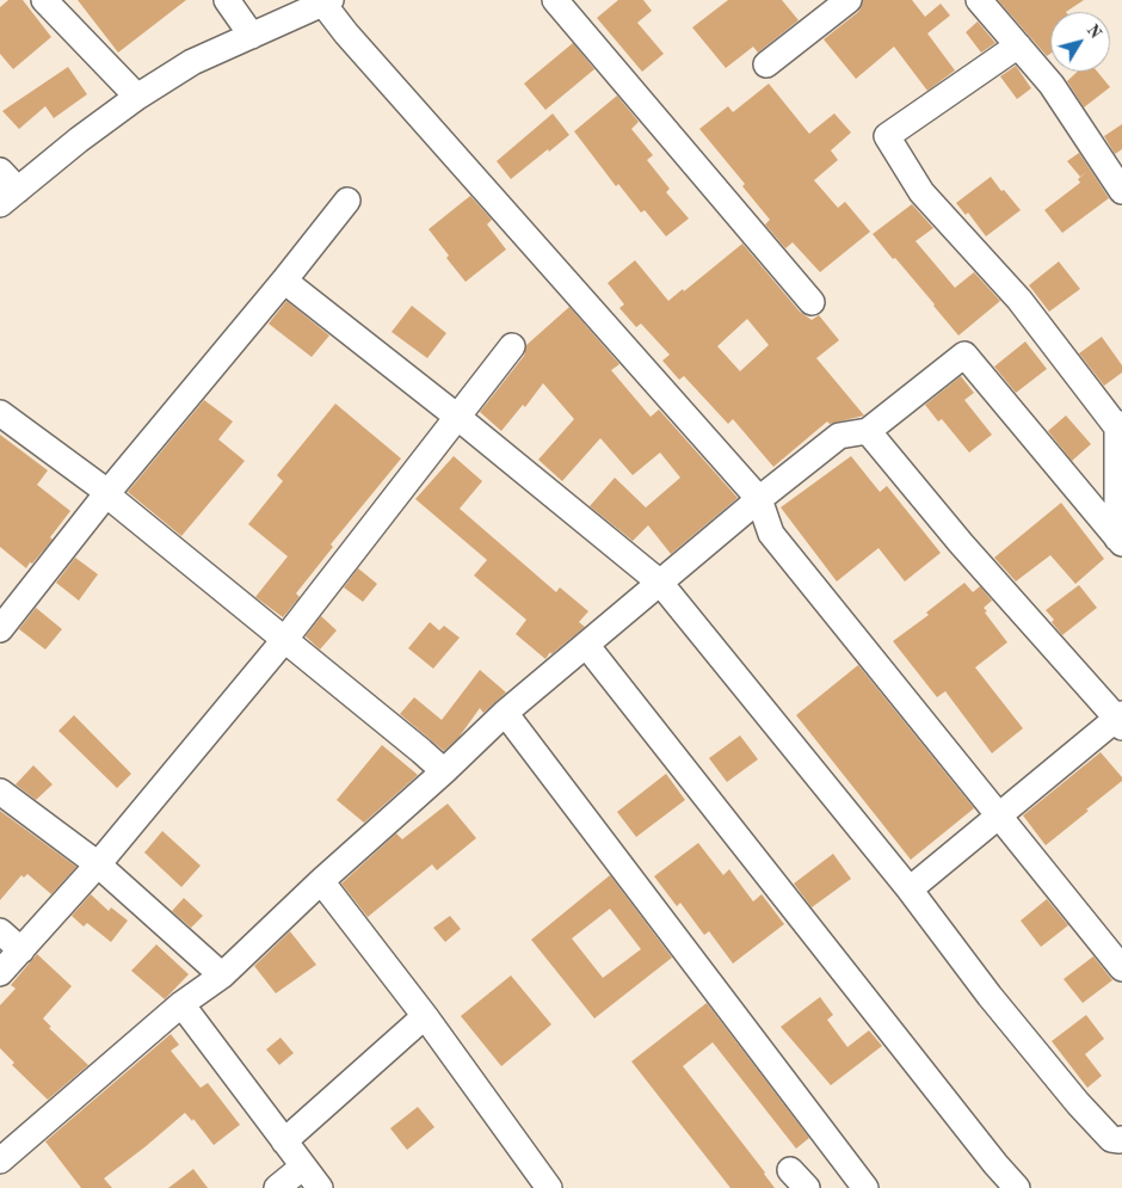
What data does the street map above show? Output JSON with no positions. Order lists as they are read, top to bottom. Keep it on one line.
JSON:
{"north":"top right"}
